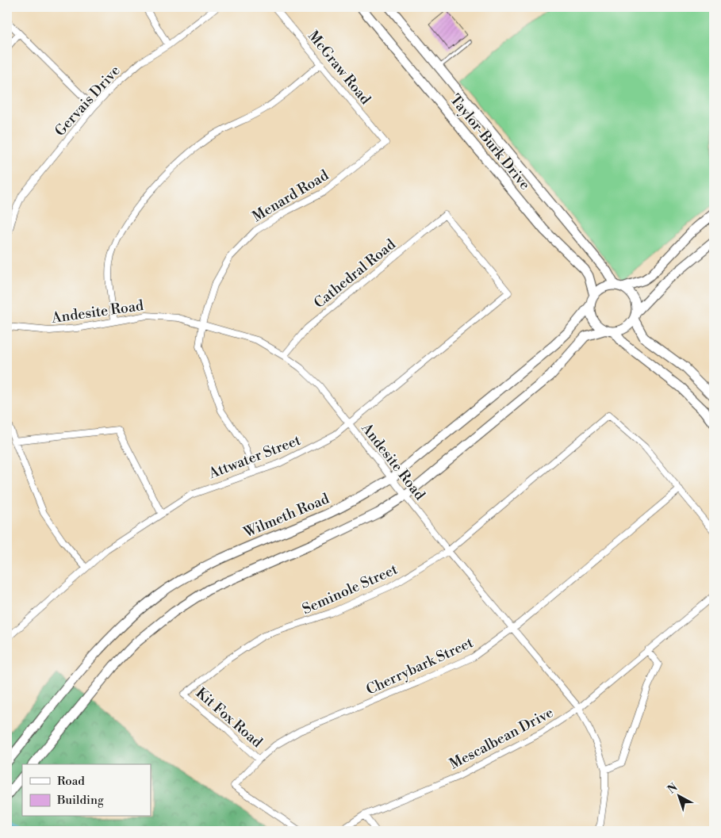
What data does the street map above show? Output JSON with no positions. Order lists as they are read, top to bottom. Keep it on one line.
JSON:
{"streets":{"street":["McGraw Road","Gervais Drive","Taylor-Burk Drive","Menard Road","Cathedral Road","Andesite Road","Attwater Street","Wilmeth Road","Seminole Street","Cherrybark Street","Kit Fox Road","Mescalbean Drive"]},"crossings":[["McGraw Road","Menard Road"],["Taylor-Burk Drive","Wilmeth Road"],["Menard Road","Andesite Road"],["Menard Road","Attwater Street"],["Cathedral Road","Andesite Road"],["Cathedral Road","Attwater Street"],["Andesite Road","Attwater Street"],["Andesite Road","Wilmeth Road"],["Andesite Road","Seminole Street"],["Andesite Road","Cherrybark Street"],["Andesite Road","Mescalbean Drive"],["Seminole Street","Cherrybark Street"],["Seminole Street","Kit Fox Road"],["Cherrybark Street","Kit Fox Road"]],"legend":["Road","Building"],"north":"top left"}
